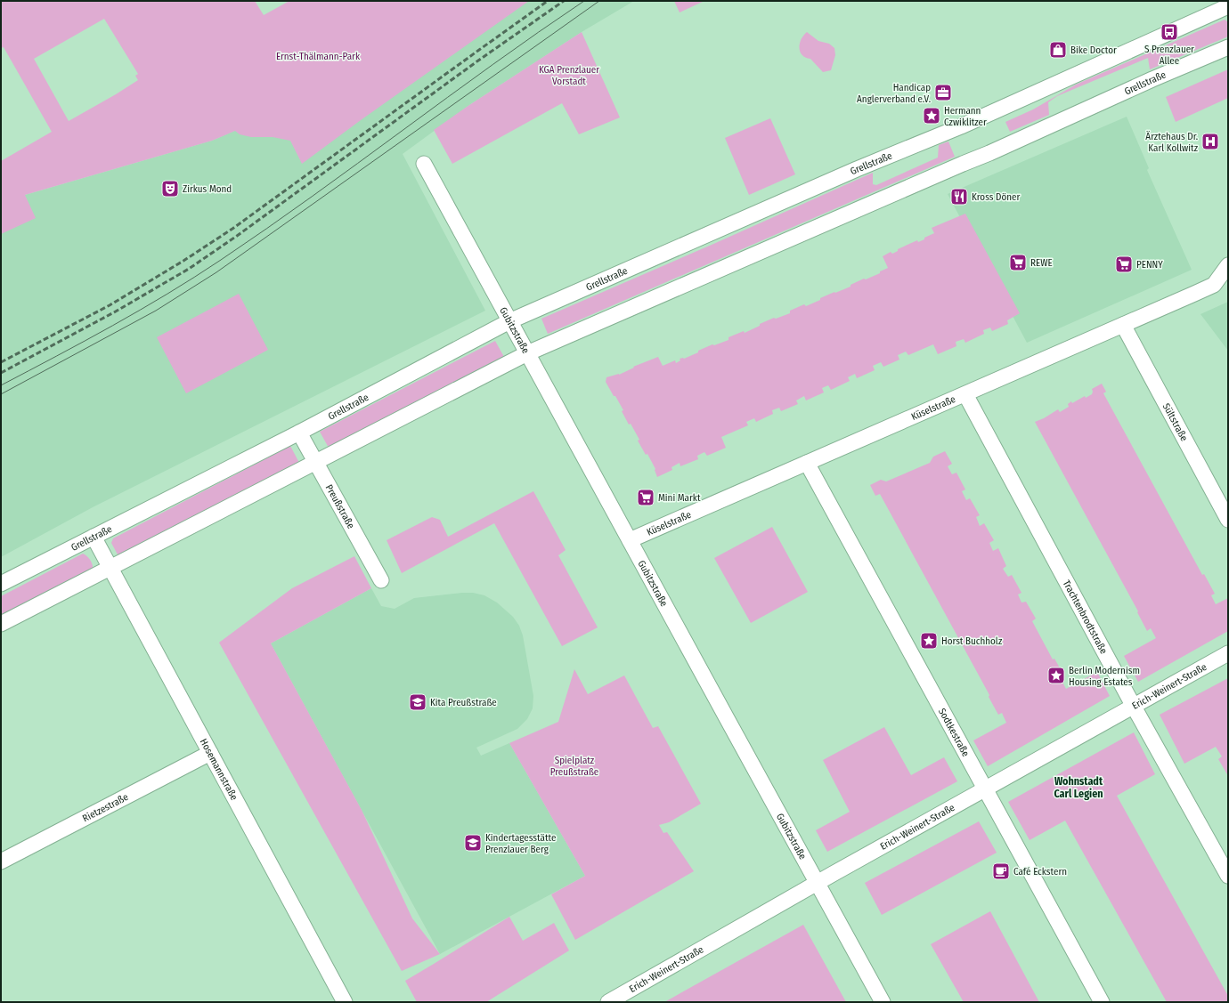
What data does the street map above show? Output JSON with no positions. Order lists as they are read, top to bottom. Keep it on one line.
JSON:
{"streets":{"street":["Grellstraße","Gubitzstraße","Küselstraße","Sültstraße","Preußstraße","Trachtenbrodtstraße","Erich-Weinert-Straße","Sodtkestraße","Hosemannstraße","Rietzestraße"]},"crossings":[["Grellstraße","Gubitzstraße"],["Grellstraße","Preußstraße"],["Grellstraße","Hosemannstraße"],["Gubitzstraße","Küselstraße"],["Gubitzstraße","Erich-Weinert-Straße"],["Küselstraße","Sültstraße"],["Küselstraße","Trachtenbrodtstraße"],["Küselstraße","Sodtkestraße"],["Trachtenbrodtstraße","Erich-Weinert-Straße"],["Erich-Weinert-Straße","Sodtkestraße"],["Hosemannstraße","Rietzestraße"]],"districts":["Wohnstadt Carl Legien"],"parks":["Ernst-Thälmann-Park","KGA Prenzlauer Vorstadt","Spielplatz Preußstraße"],"places":{"bus stop":["S Prenzlauer Allee"],"shop":["Bike Doctor"],"office":["Handicap Anglerverband e.V."],"place":["Hermann Czwiklitzer","Horst Buchholz","Berlin Modernism Housing Estates"],"hospital":["Ärztehaus Dr. Karl Kollwitz"],"theatre":["Zirkus Mond"],"restaurant":["Kross Döner"],"supermarket":["REWE","PENNY","Mini Markt"],"school or university":["Kita Preußstraße","Kindertagesstätte Prenzlauer Berg"],"cafe":["Café Eckstern"]}}
